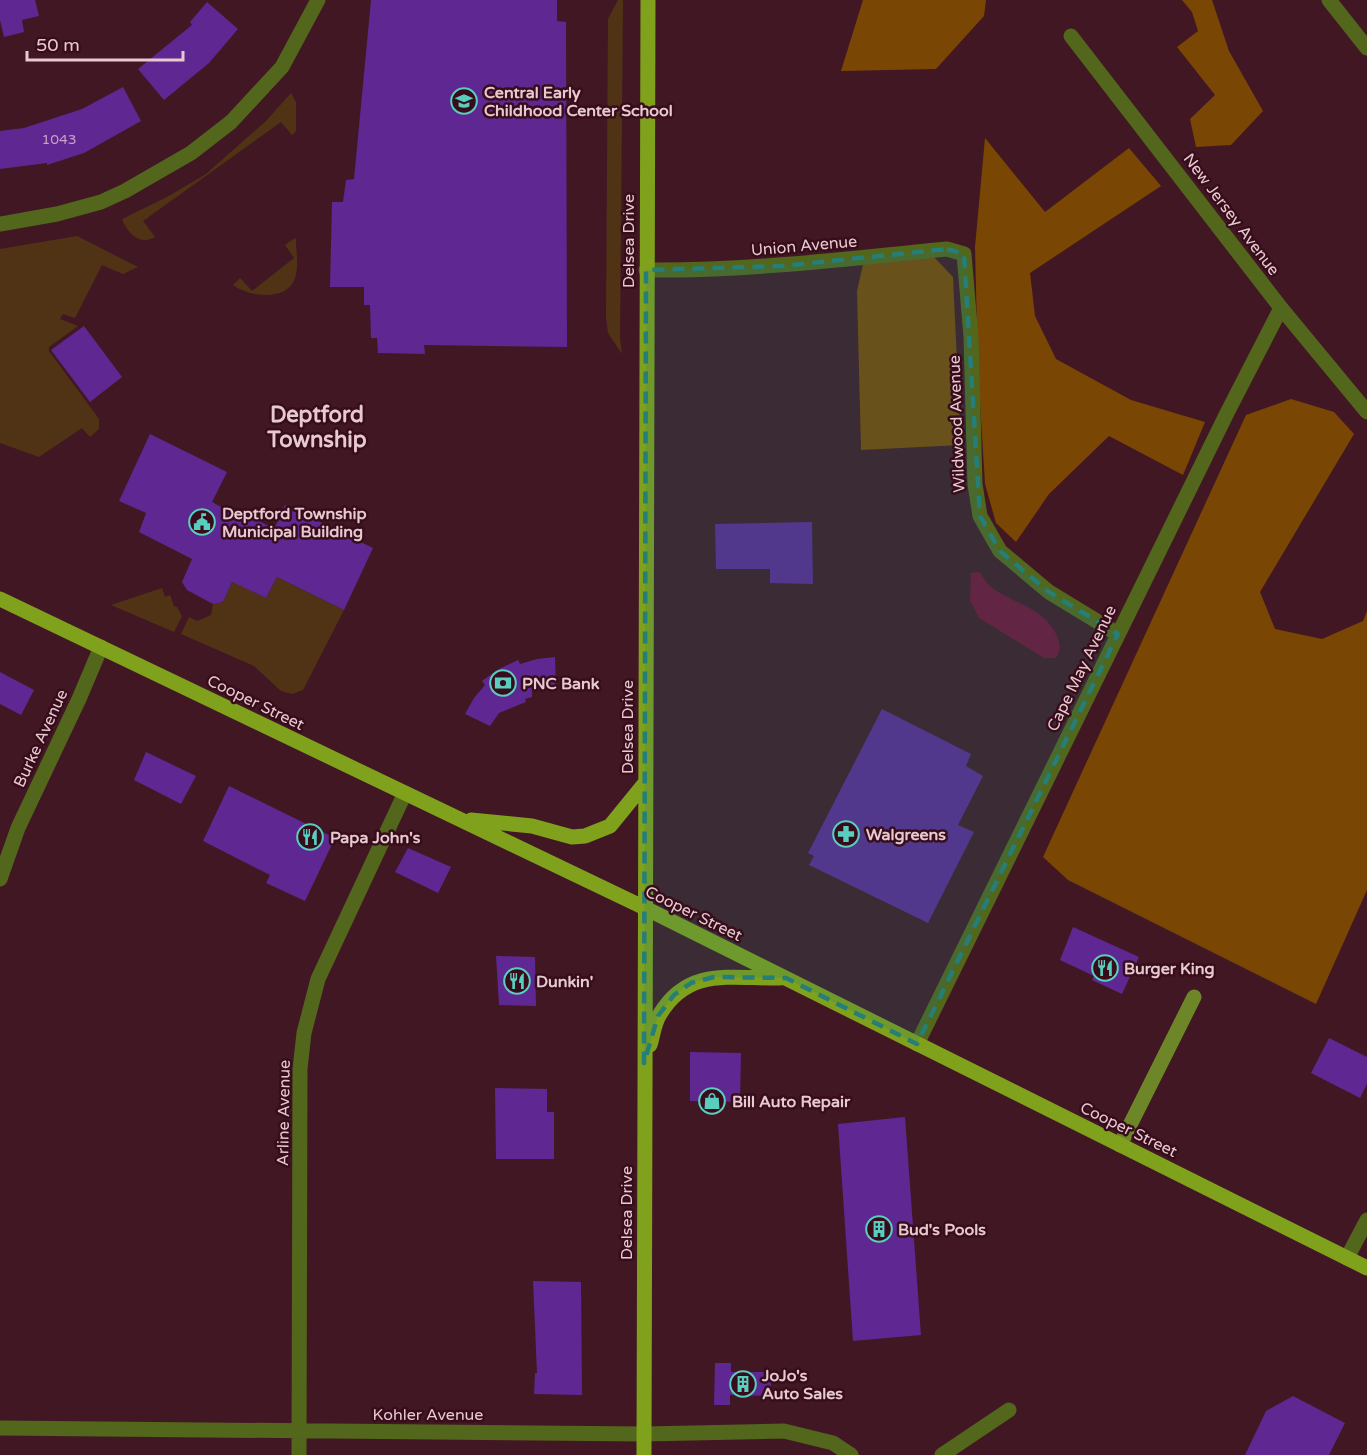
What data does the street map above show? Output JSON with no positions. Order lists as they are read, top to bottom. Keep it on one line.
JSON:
{"streets":{"main road":["Delsea Drive","Cooper Street"],"street":["New Jersey Avenue","Union Avenue","Wildwood Avenue","Cape May Avenue","Burke Avenue","Arline Avenue","Kohler Avenue"]},"crossings":[["New Jersey Avenue","Cape May Avenue"],["Delsea Drive","Union Avenue"],["Delsea Drive","Cooper Street"],["Delsea Drive","Kohler Avenue"],["Union Avenue","Wildwood Avenue"],["Wildwood Avenue","Cape May Avenue"],["Cape May Avenue","Cooper Street"],["Cooper Street","Burke Avenue"],["Cooper Street","Arline Avenue"],["Arline Avenue","Kohler Avenue"]],"districts":["Deptford Township"],"places":{"school or university":["Central Early Childhood Center School"],"public building":["Deptford Township Municipal Building"],"bank":["PNC Bank"],"pharmacy":["Walgreens"],"restaurant":["Papa John's","Burger King","Dunkin'"],"shop":["Bill Auto Repair"],"building":["Bud's Pools","JoJo's Auto Sales"]},"house_numbers":["1043"],"scale_bar":"50 m"}
